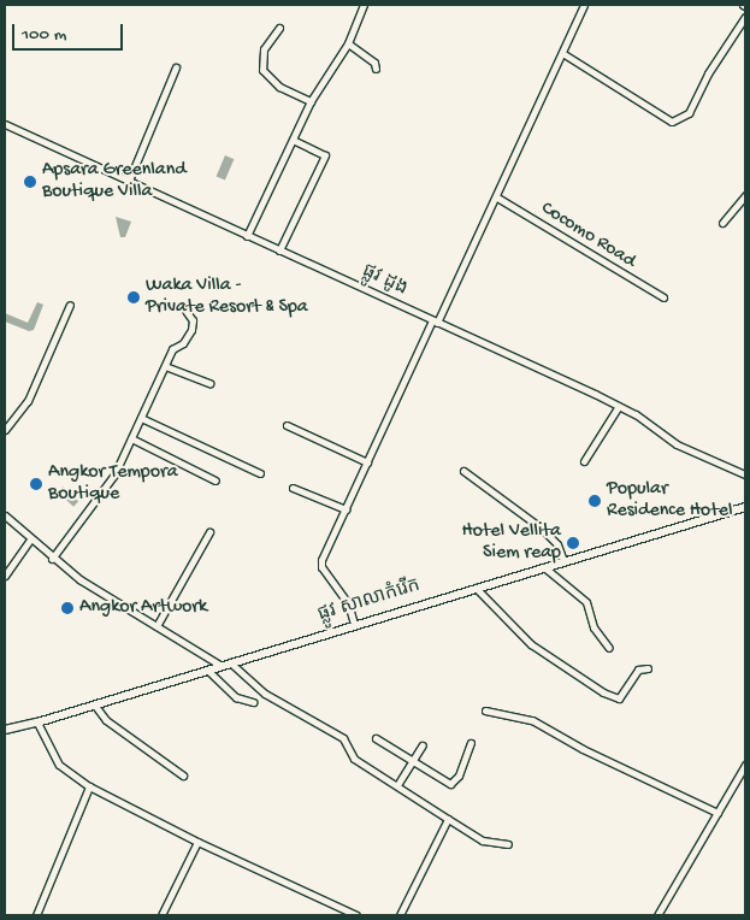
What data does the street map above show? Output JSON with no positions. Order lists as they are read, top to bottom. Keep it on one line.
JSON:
{"streets":{"street":["Cocomo Road","ផ្លូវ ដូង","ផ្លូវ សាលាកំរើក"]},"places":["Apsara Greenland Boutique Villa","Waka Villa - Private Resort & Spa","Angkor Tempora Boutique","Popular Residence Hotel","Hotel Vellita Siem reap","Angkor Artwork"],"scale_bar":"100 m"}
